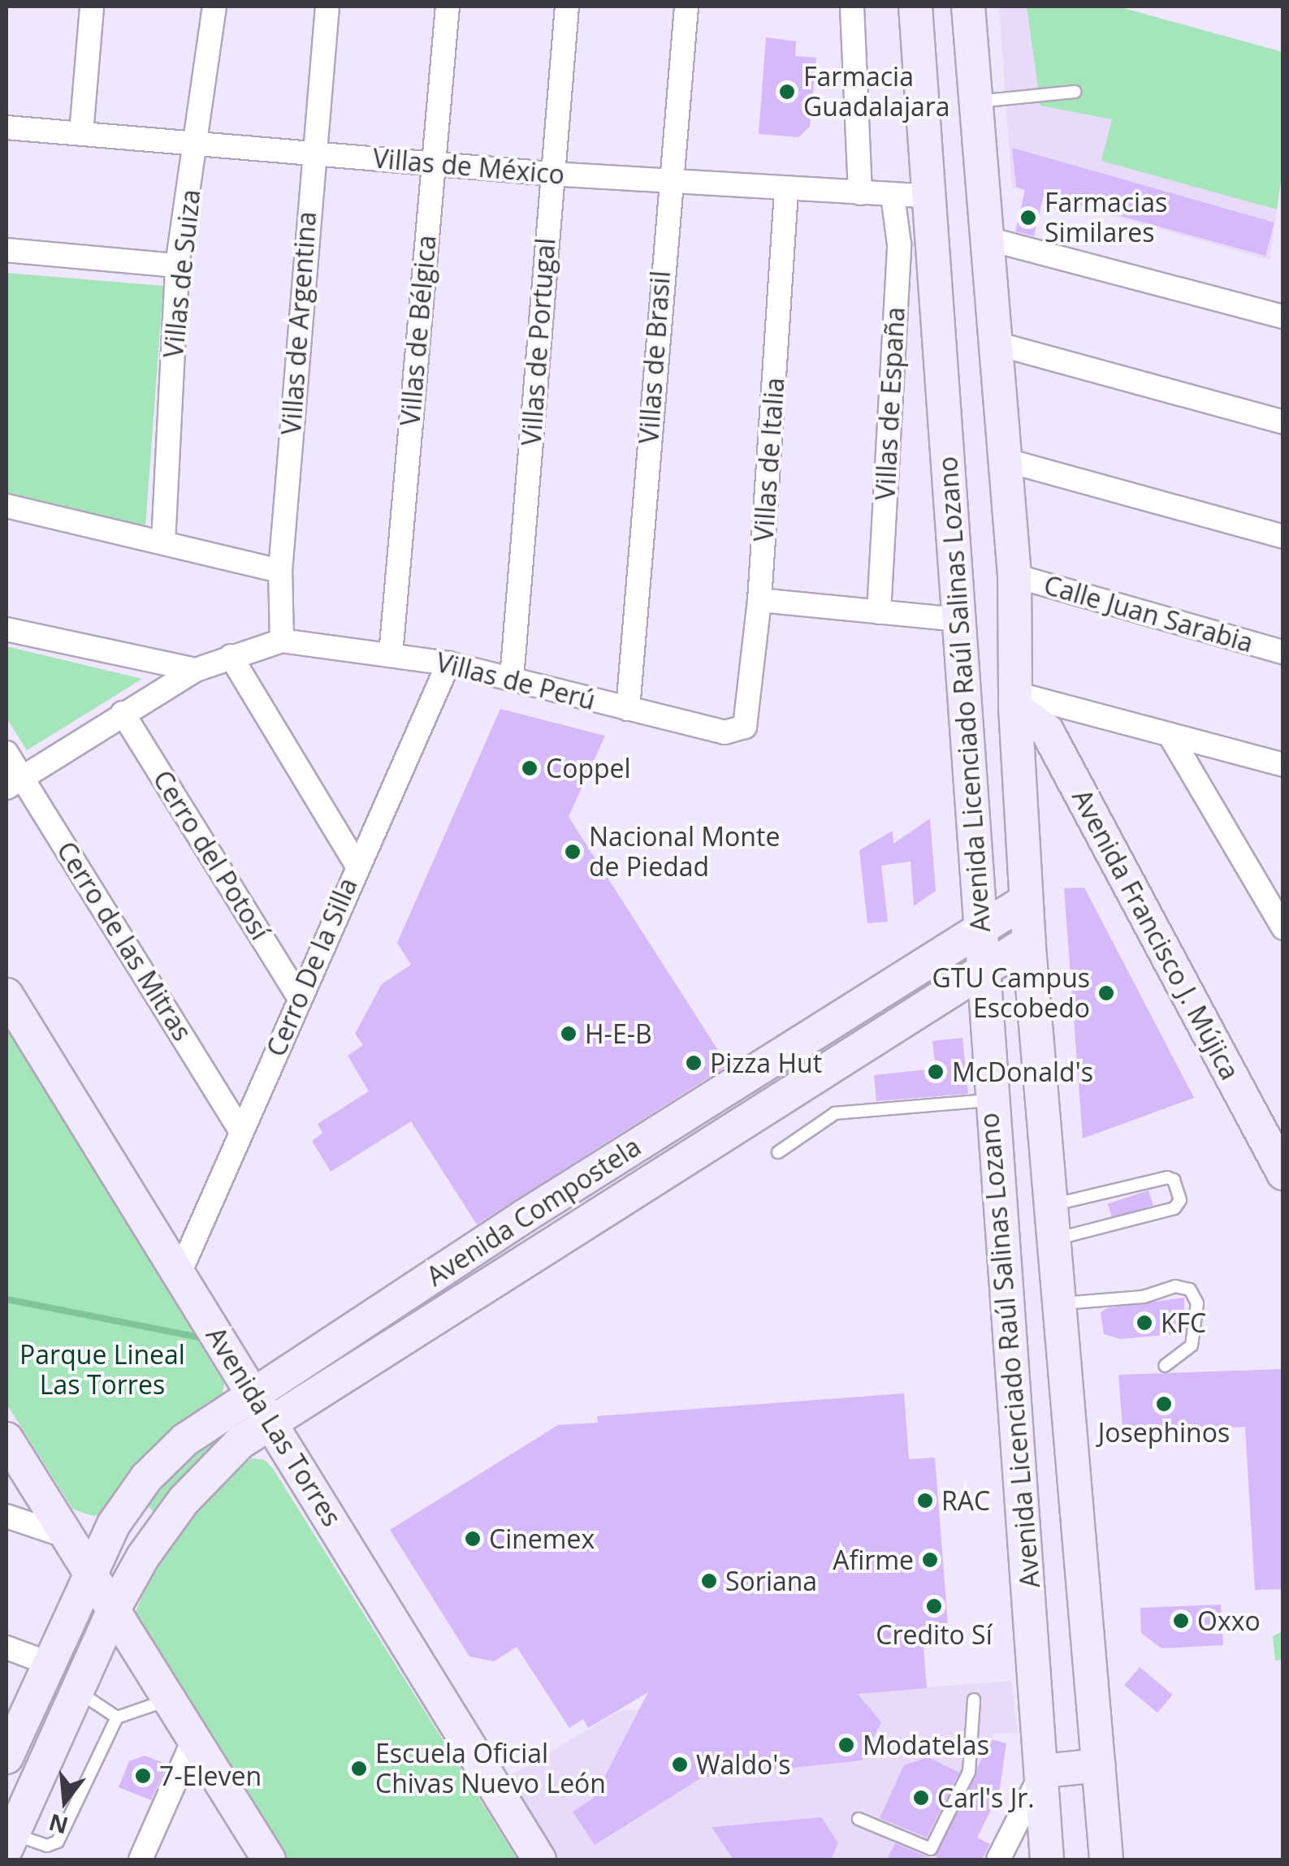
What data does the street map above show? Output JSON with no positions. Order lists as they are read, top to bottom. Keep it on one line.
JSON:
{"streets":{"street":["Villas de México","Villas de Suiza","Villas de Argentina","Villas de Bélgica","Villas de Portugal","Villas de Brasil","Villas de España","Villas de Italia","Calle Juan Sarabia","Villas de Perú","Avenida Licenciado Raúl Salinas Lozano","Cerro del Potosí","Avenida Francisco J. Mújica","Cerro de las Mitras","Cerro De la Silla","Avenida Compostela","Avenida Las Torres"]},"crossings":[["Villas de México","Villas de Suiza"],["Villas de México","Villas de Argentina"],["Villas de México","Villas de Bélgica"],["Villas de México","Villas de Portugal"],["Villas de México","Villas de Brasil"],["Villas de México","Villas de España"],["Villas de México","Villas de Italia"],["Villas de México","Avenida Licenciado Raúl Salinas Lozano"],["Villas de Argentina","Villas de Perú"],["Villas de Bélgica","Villas de Perú"],["Villas de Portugal","Villas de Perú"],["Villas de Brasil","Villas de Perú"],["Villas de Italia","Villas de Perú"],["Calle Juan Sarabia","Avenida Licenciado Raúl Salinas Lozano"],["Villas de Perú","Cerro De la Silla"],["Avenida Licenciado Raúl Salinas Lozano","Avenida Francisco J. Mújica"],["Avenida Licenciado Raúl Salinas Lozano","Avenida Compostela"],["Cerro del Potosí","Cerro De la Silla"],["Cerro de las Mitras","Cerro De la Silla"],["Cerro De la Silla","Avenida Las Torres"],["Avenida Compostela","Avenida Las Torres"]],"parks":["Parque Lineal Las Torres"],"places":["Farmacia Guadalajara","Farmacias Similares","Coppel","Nacional Monte de Piedad","GTU Campus Escobedo","H-E-B","Pizza Hut","McDonald's","KFC","Josephinos","RAC","Cinemex","Afirme","Soriana","Credito Sí","Oxxo","Modatelas","Waldo's","Escuela Oficial Chivas Nuevo León","7-Eleven","Carl's Jr."],"north":"bottom"}
